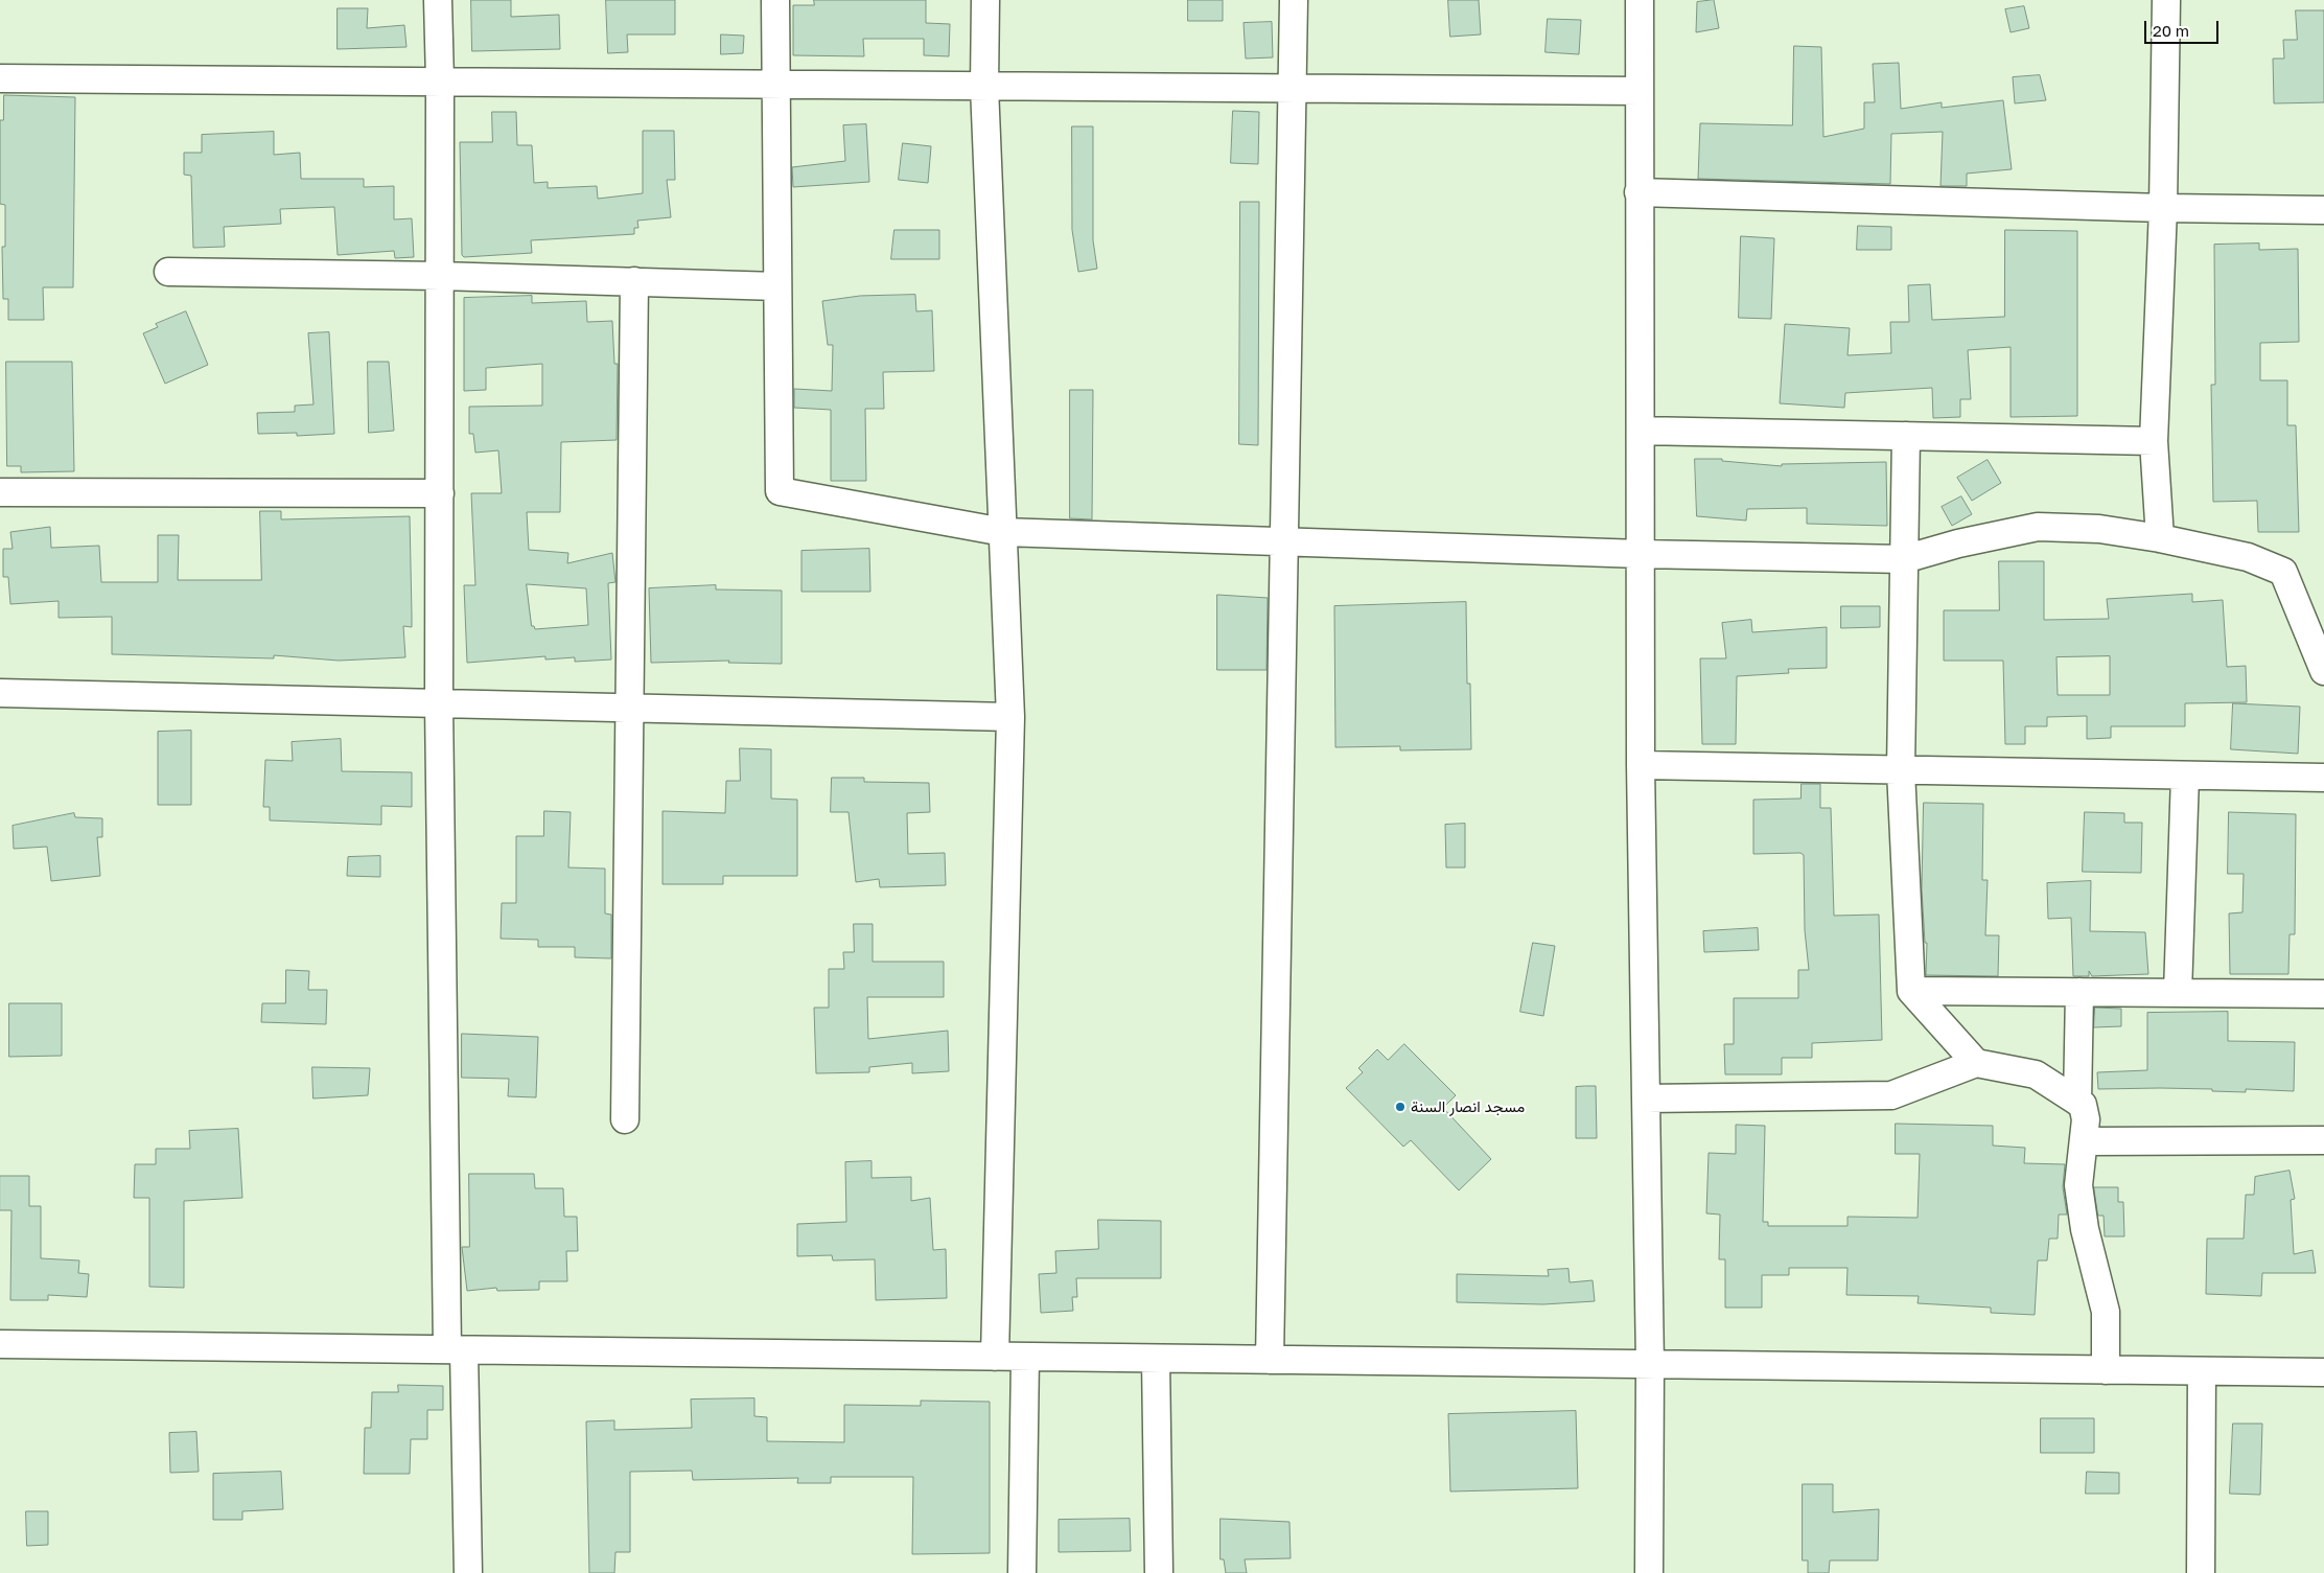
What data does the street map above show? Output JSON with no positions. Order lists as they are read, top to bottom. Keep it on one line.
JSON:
{"places":["مسجد انصار السنة"],"scale_bar":"20 m"}
